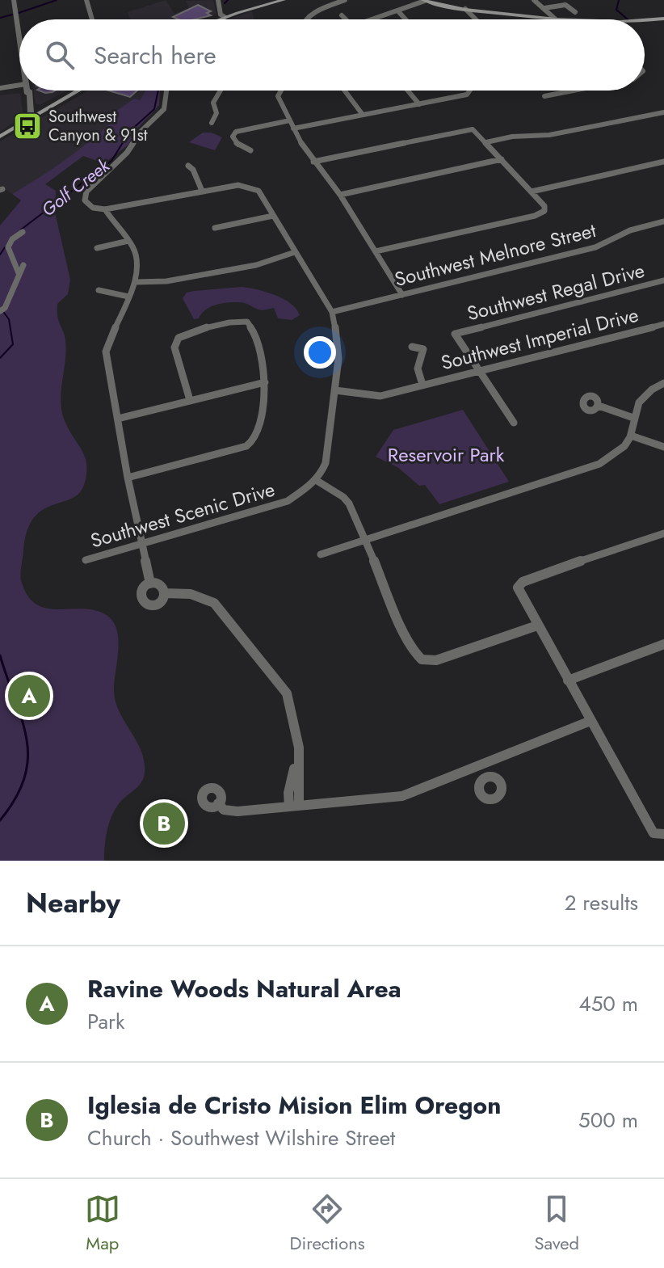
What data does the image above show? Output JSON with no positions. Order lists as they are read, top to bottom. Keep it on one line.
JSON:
{"streets":{"street":["Southwest Melnore Street","Southwest Regal Drive","Southwest Imperial Drive","Southwest Scenic Drive"]},"crossings":[["Southwest Regal Drive","Southwest Imperial Drive"]],"water":["Golf Creek"],"parks":["Reservoir Park"],"places":{"bus stop":["Southwest Canyon & 91st"]},"page":{"search":"Search here","pins":["A","B"],"heading":["Nearby","2 results"],"list":[{"mark":"A","name":"Ravine Woods Natural Area","note":"Park","value":"450 m"},{"mark":"B","name":"Iglesia de Cristo Mision Elim Oregon","note":"Church · Southwest Wilshire Street","value":"500 m"}],"nav":["Map","Directions","Saved"]}}
